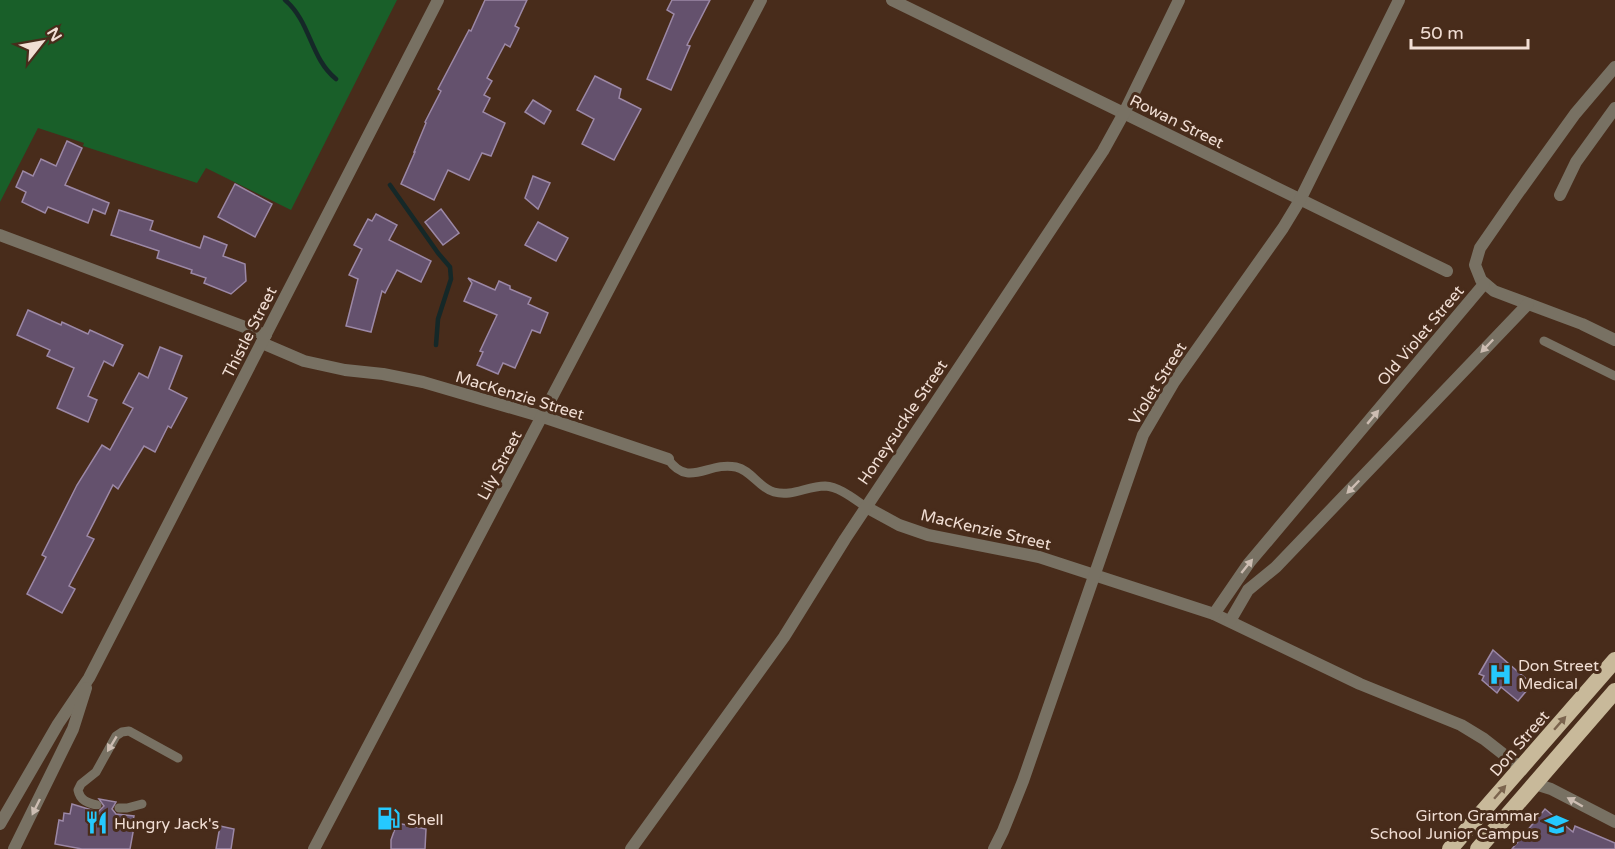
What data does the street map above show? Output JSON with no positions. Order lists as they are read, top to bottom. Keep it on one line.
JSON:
{"streets":{"highway":["Don Street"],"street":["Rowan Street","Thistle Street","Old Violet Street","Violet Street","MacKenzie Street","Honeysuckle Street","Lily Street"]},"crossings":[["Rowan Street","Violet Street"],["Rowan Street","Honeysuckle Street"],["Thistle Street","MacKenzie Street"],["Old Violet Street","MacKenzie Street"],["Violet Street","MacKenzie Street"],["MacKenzie Street","Honeysuckle Street"],["MacKenzie Street","Lily Street"],["MacKenzie Street","Don Street"]],"places":{"hospital":["Don Street Medical"],"fuel station":["Shell"],"restaurant":["Hungry Jack's"],"school or university":["Girton Grammar School Junior Campus"]},"scale_bar":"50 m","north":"top right"}
